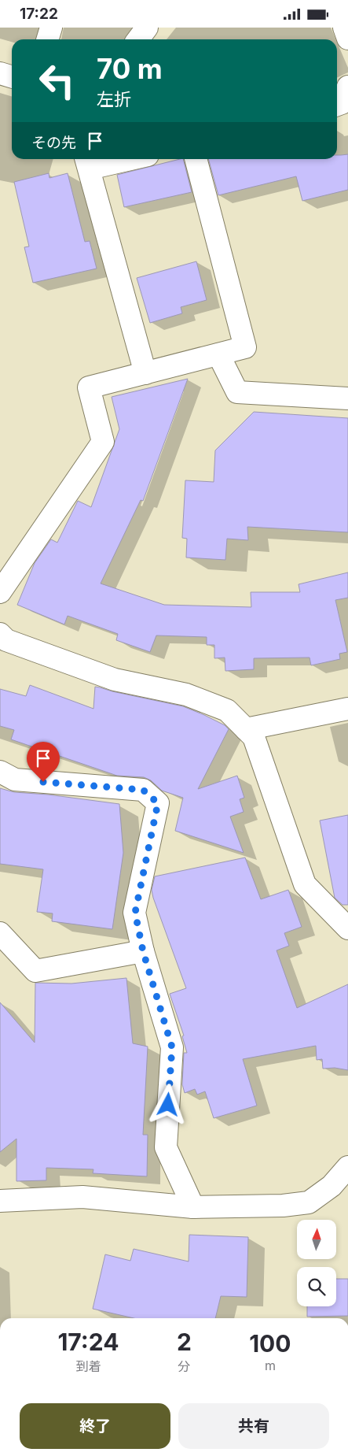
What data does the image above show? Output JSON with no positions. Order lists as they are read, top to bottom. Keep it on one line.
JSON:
{"north":"top","page":{"status":"17:22","turn":["70 m","左折"],"then":"その先","eta":["17:24","到着","2","分","100","m"],"buttons":["終了","共有"]}}
